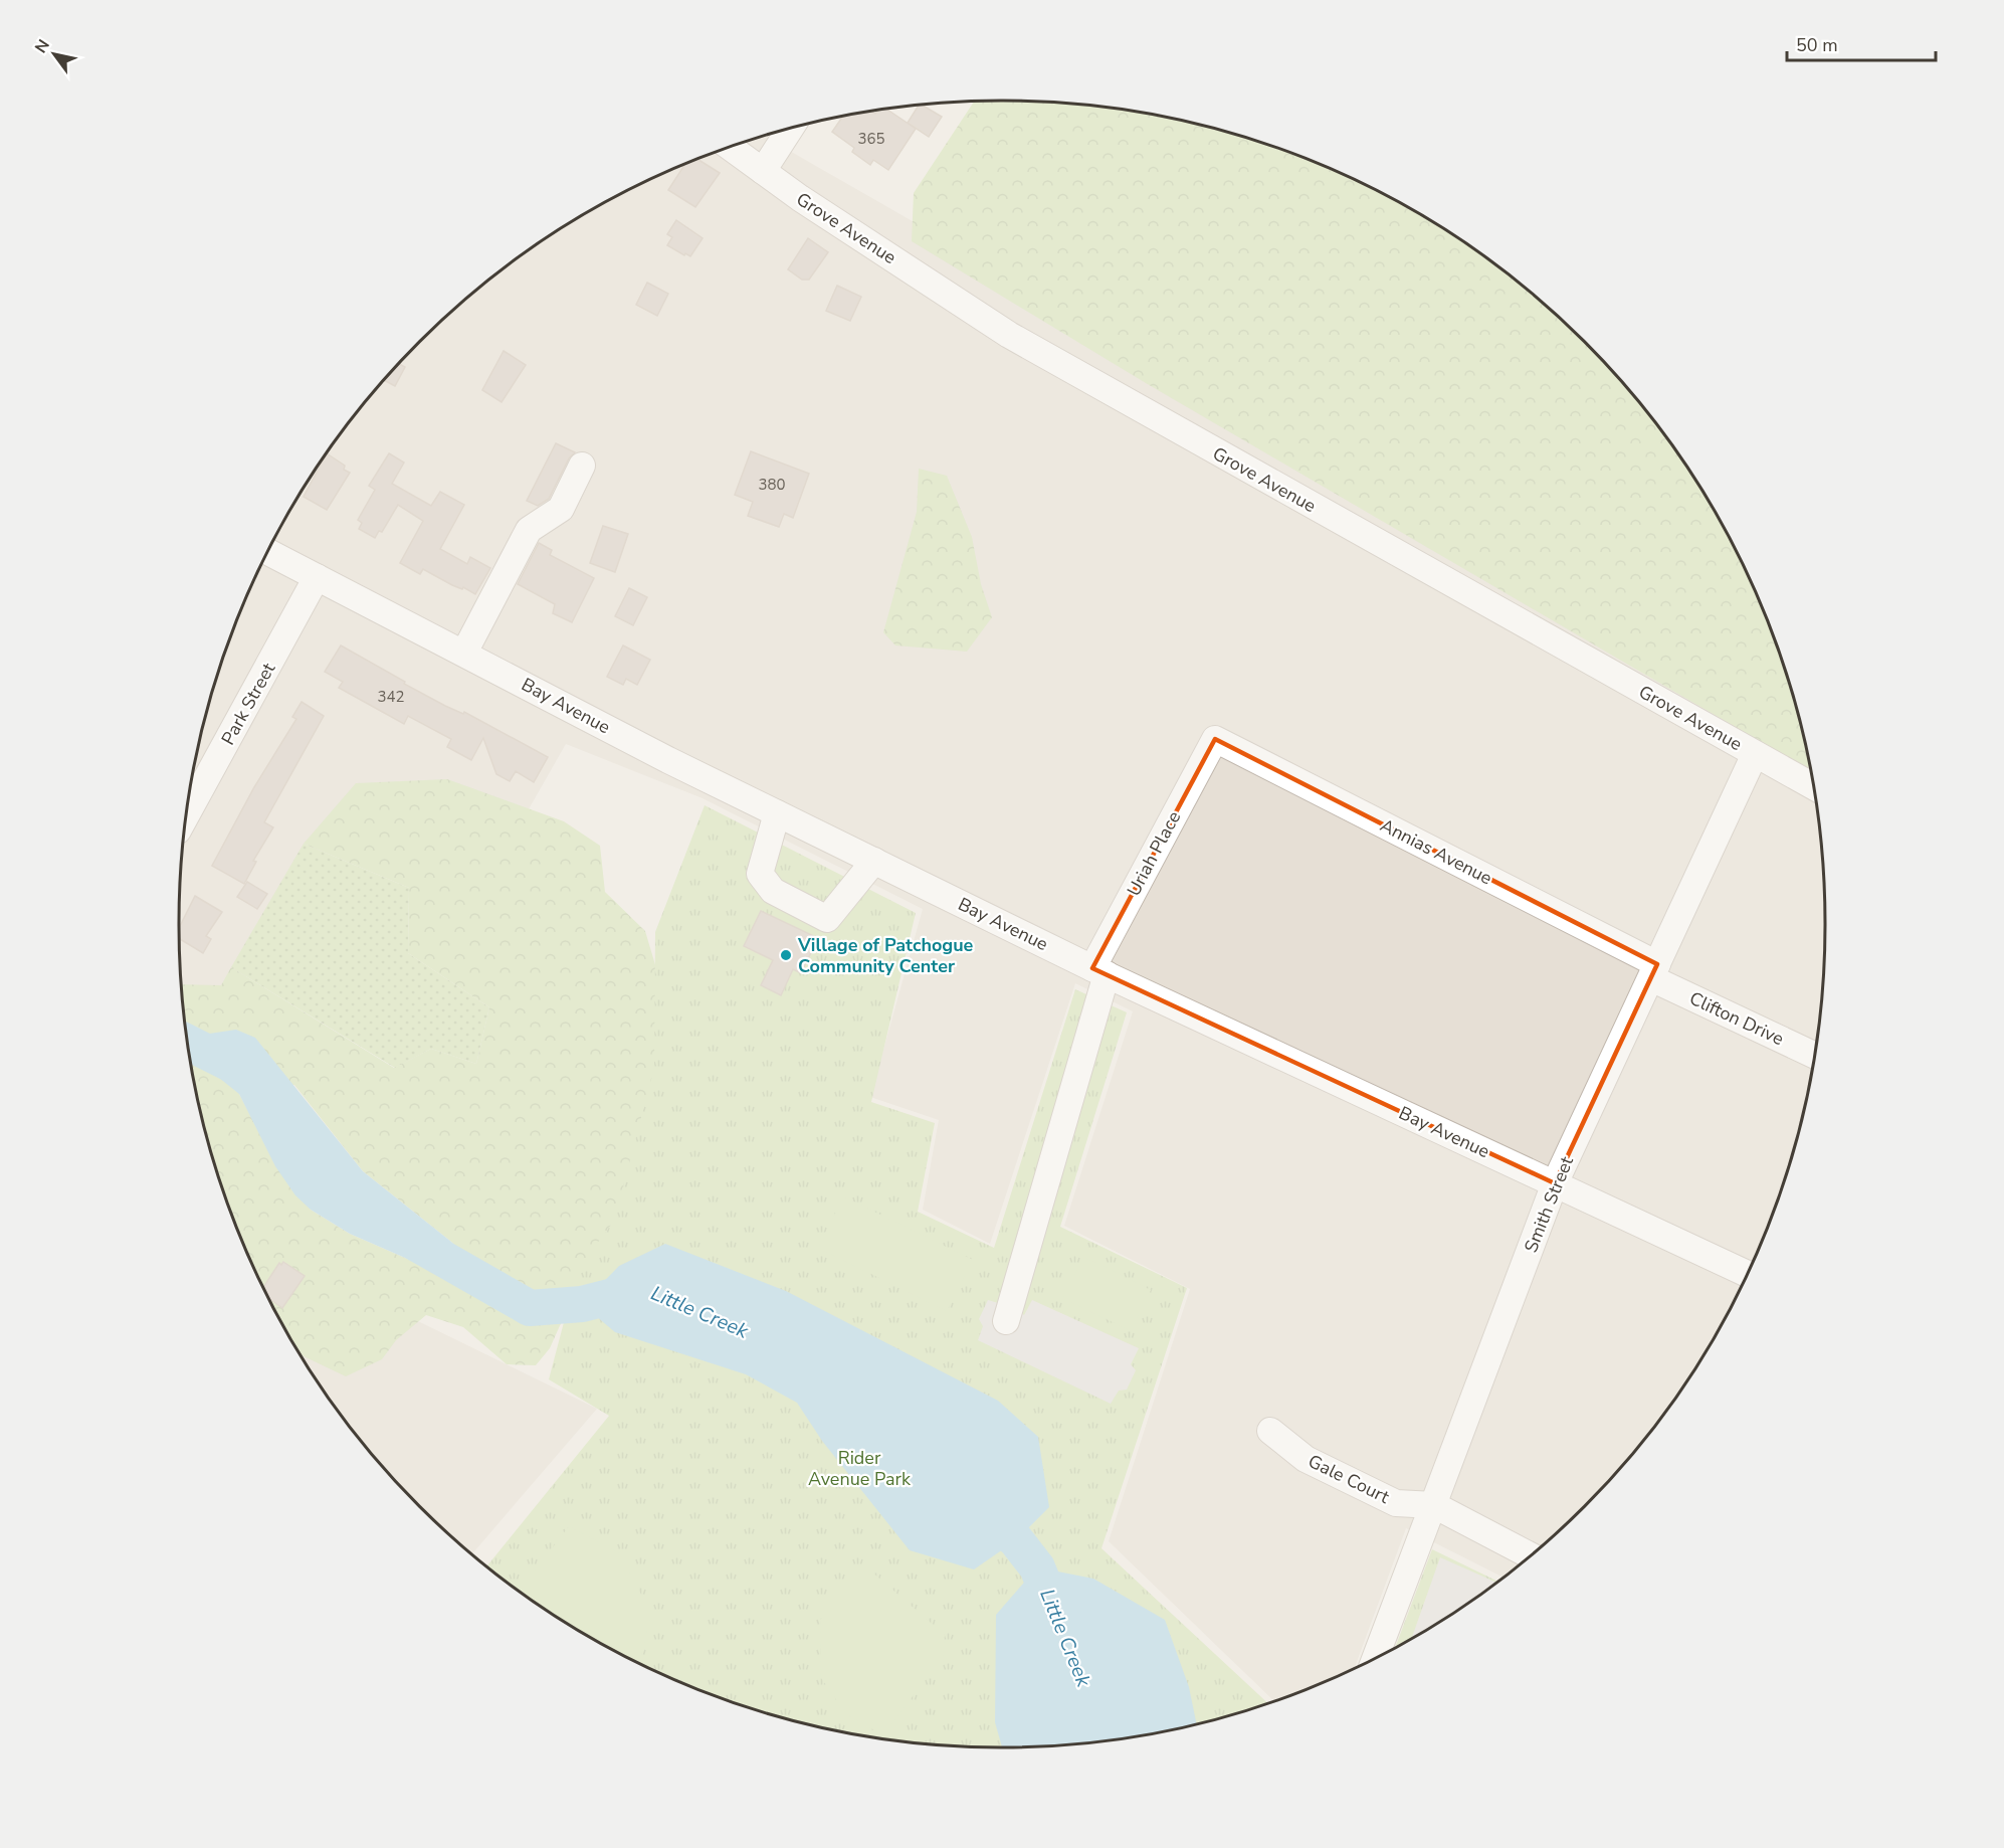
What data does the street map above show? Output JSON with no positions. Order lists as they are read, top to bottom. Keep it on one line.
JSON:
{"streets":{"street":["Grove Avenue","Park Street","Bay Avenue","Annias Avenue","Uriah Place","Clifton Drive","Smith Street","Gale Court"]},"crossings":[["Grove Avenue","Smith Street"],["Park Street","Bay Avenue"],["Bay Avenue","Uriah Place"],["Bay Avenue","Smith Street"],["Annias Avenue","Uriah Place"],["Annias Avenue","Clifton Drive"],["Annias Avenue","Smith Street"],["Clifton Drive","Smith Street"],["Smith Street","Gale Court"]],"water":["Little Creek"],"parks":["Rider Avenue Park"],"places":["Village of Patchogue Community Center"],"house_numbers":["365","380","342"],"scale_bar":"50 m","north":"top left"}
